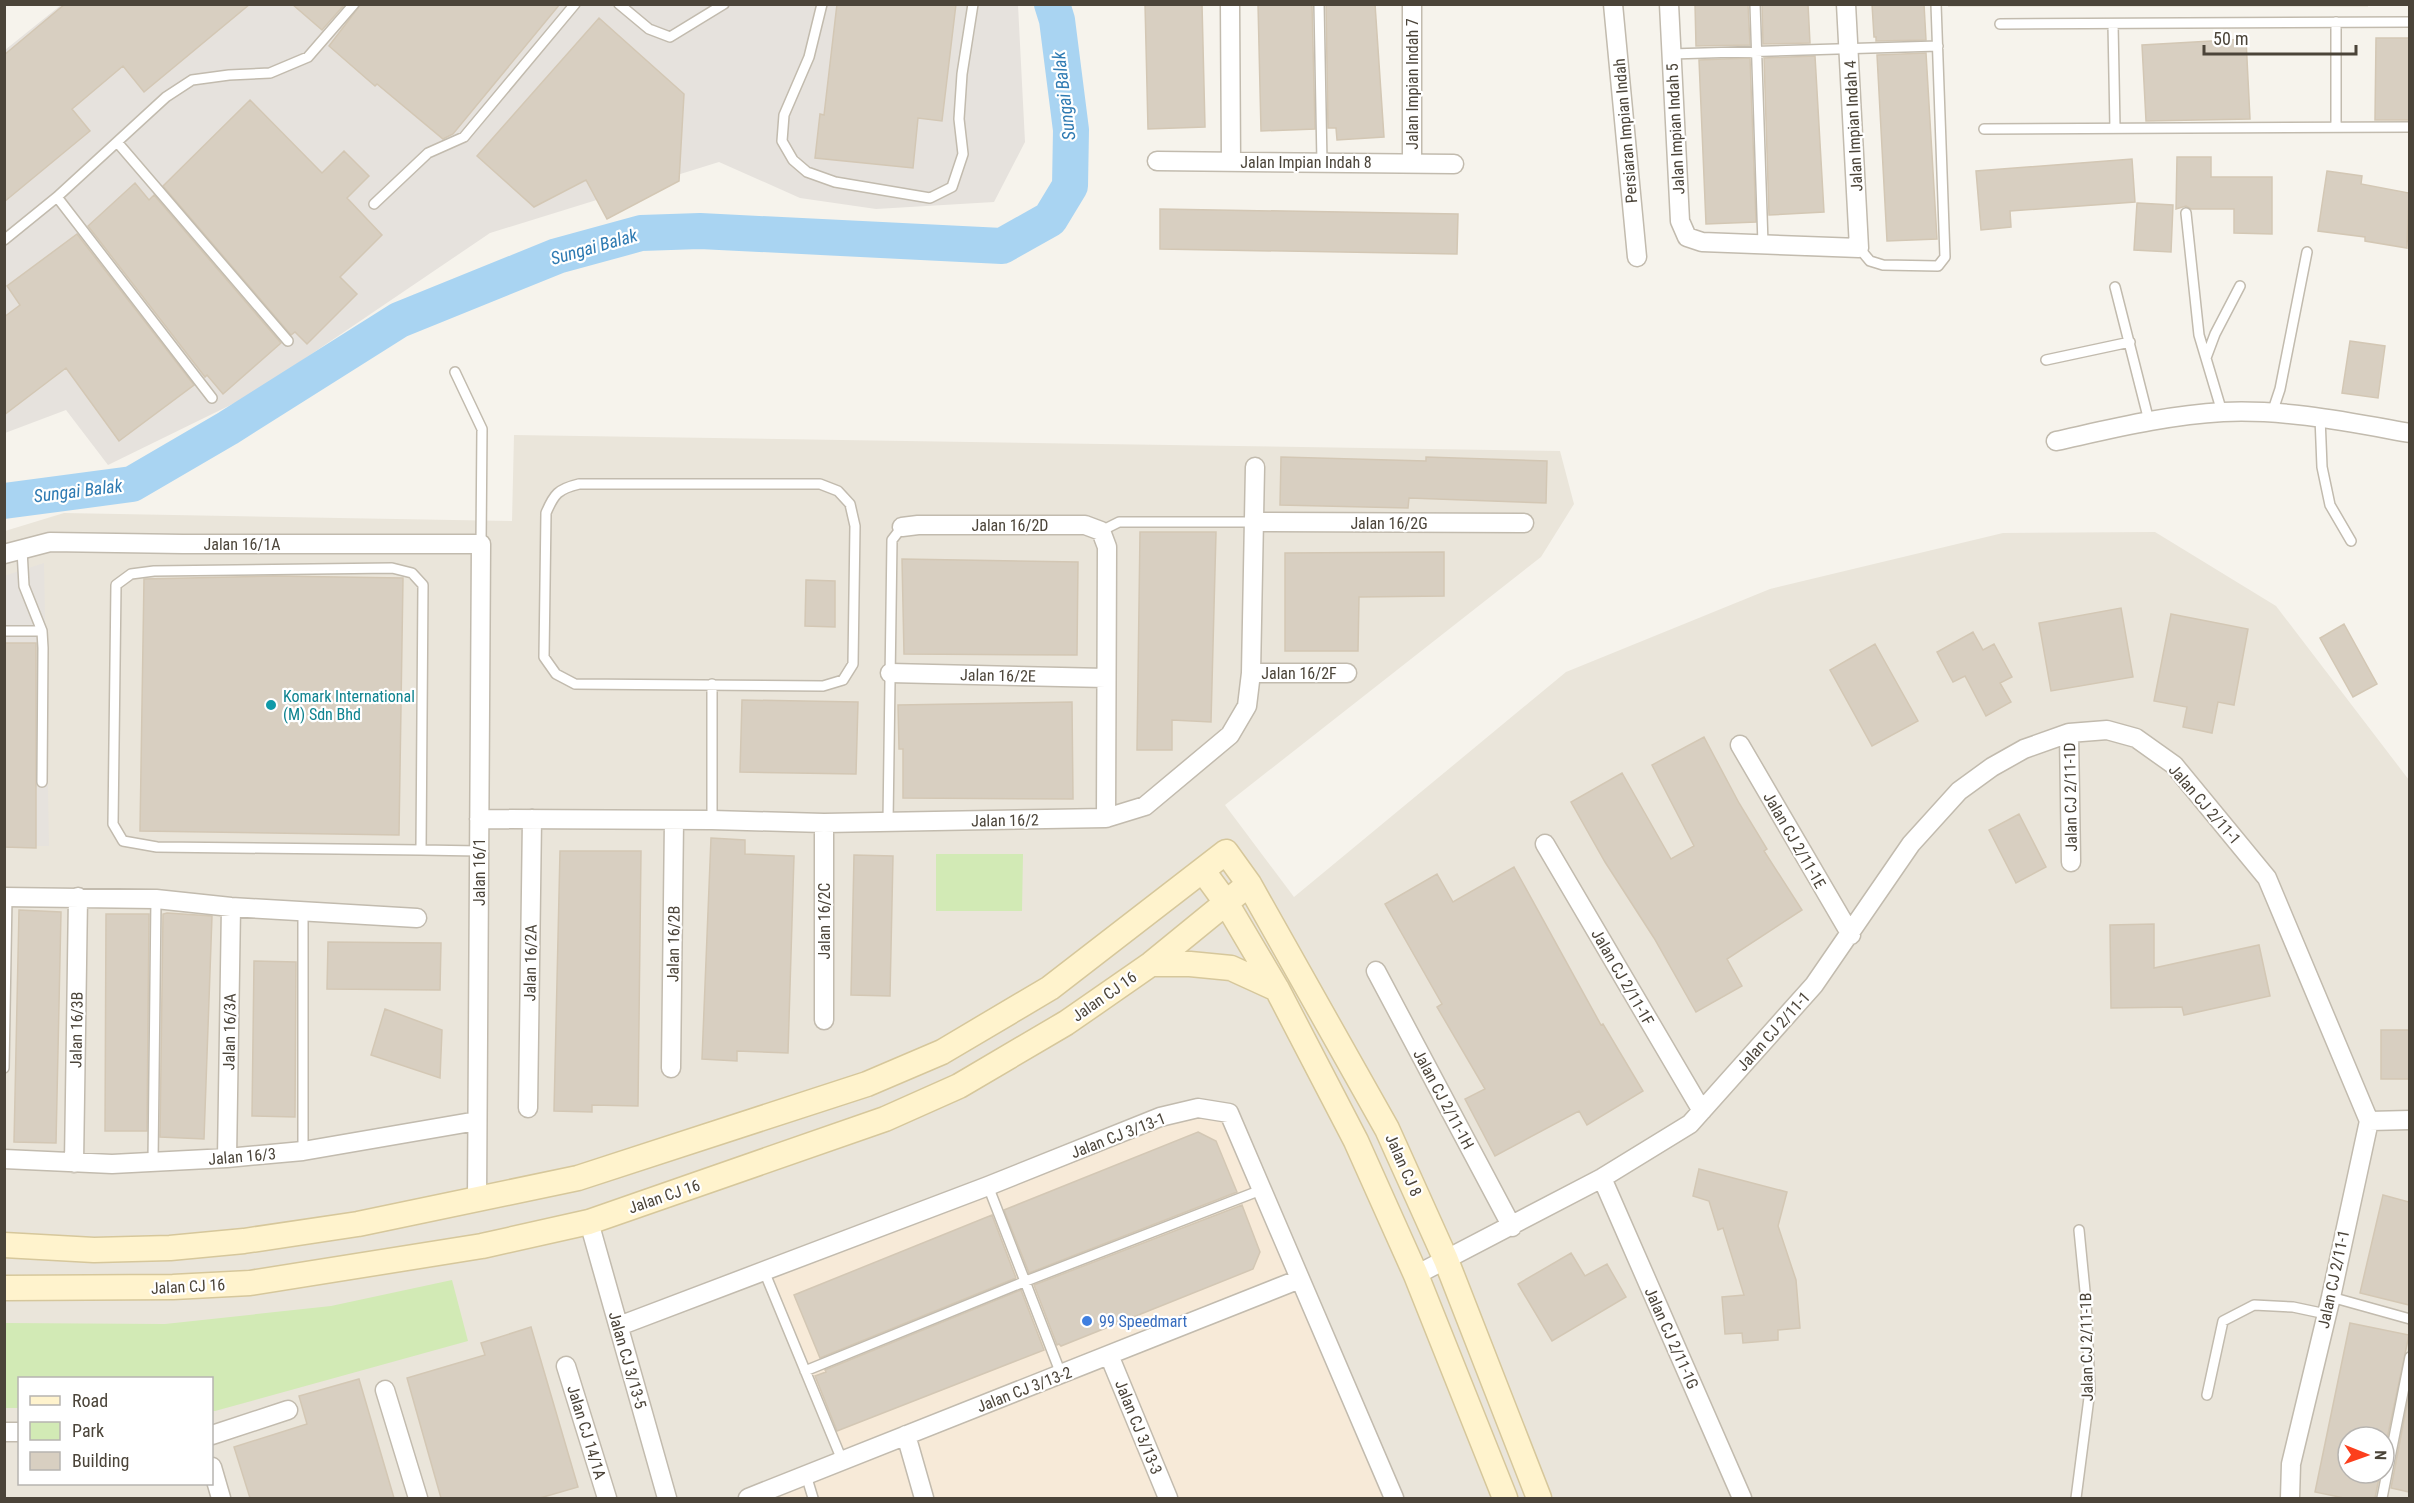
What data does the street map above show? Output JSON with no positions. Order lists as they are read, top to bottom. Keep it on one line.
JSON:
{"streets":{"street":["Jalan Impian Indah 7","Jalan Impian Indah 4","Jalan Impian Indah 5","Persiaran Impian Indah","Jalan Impian Indah 8","Jalan 16/2G","Jalan 16/2D","Jalan 16/1A","Jalan 16/2F","Jalan 16/2E","Jalan CJ 2/11-1D","Jalan CJ 2/11-1","Jalan 16/2","Jalan CJ 2/11-1E","Jalan 16/1","Jalan 16/2C","Jalan 16/2B","Jalan 16/2A","Jalan CJ 2/11-1F","Jalan CJ 16","Jalan 16/3B","Jalan 16/3A","Jalan CJ 2/11-1H","Jalan CJ 3/13-1","Jalan 16/3","Jalan CJ 8","Jalan CJ 2/11-1G","Jalan CJ 3/13-5","Jalan CJ 3/13-2","Jalan CJ 3/13-3","Jalan CJ 14/1A"],"lane":["Jalan CJ 2/11-1B"]},"crossings":[["Jalan Impian Indah 7","Jalan Impian Indah 8"],["Jalan 16/2G","Jalan 16/2"],["Jalan 16/1A","Jalan 16/1"],["Jalan 16/2F","Jalan 16/2"],["Jalan CJ 2/11-1D","Jalan CJ 2/11-1"],["Jalan CJ 2/11-1","Jalan CJ 2/11-1E"],["Jalan CJ 2/11-1","Jalan CJ 2/11-1F"],["Jalan CJ 2/11-1","Jalan CJ 2/11-1H"],["Jalan CJ 2/11-1","Jalan CJ 8"],["Jalan CJ 2/11-1","Jalan CJ 2/11-1G"],["Jalan 16/2","Jalan 16/1"],["Jalan 16/2","Jalan 16/2C"],["Jalan 16/2","Jalan 16/2B"],["Jalan 16/2","Jalan 16/2A"],["Jalan 16/1","Jalan 16/3"],["Jalan CJ 16","Jalan CJ 8"],["Jalan CJ 16","Jalan CJ 3/13-5"],["Jalan 16/3B","Jalan 16/3"],["Jalan 16/3A","Jalan 16/3"],["Jalan CJ 3/13-1","Jalan CJ 3/13-5"],["Jalan CJ 3/13-1","Jalan CJ 3/13-2"],["Jalan CJ 3/13-2","Jalan CJ 3/13-3"]],"water":["Sungai Balak"],"places":["Komark International (M) Sdn Bhd","99 Speedmart"],"legend":["Road","Park","Building"],"scale_bar":"50 m","north":"right"}
